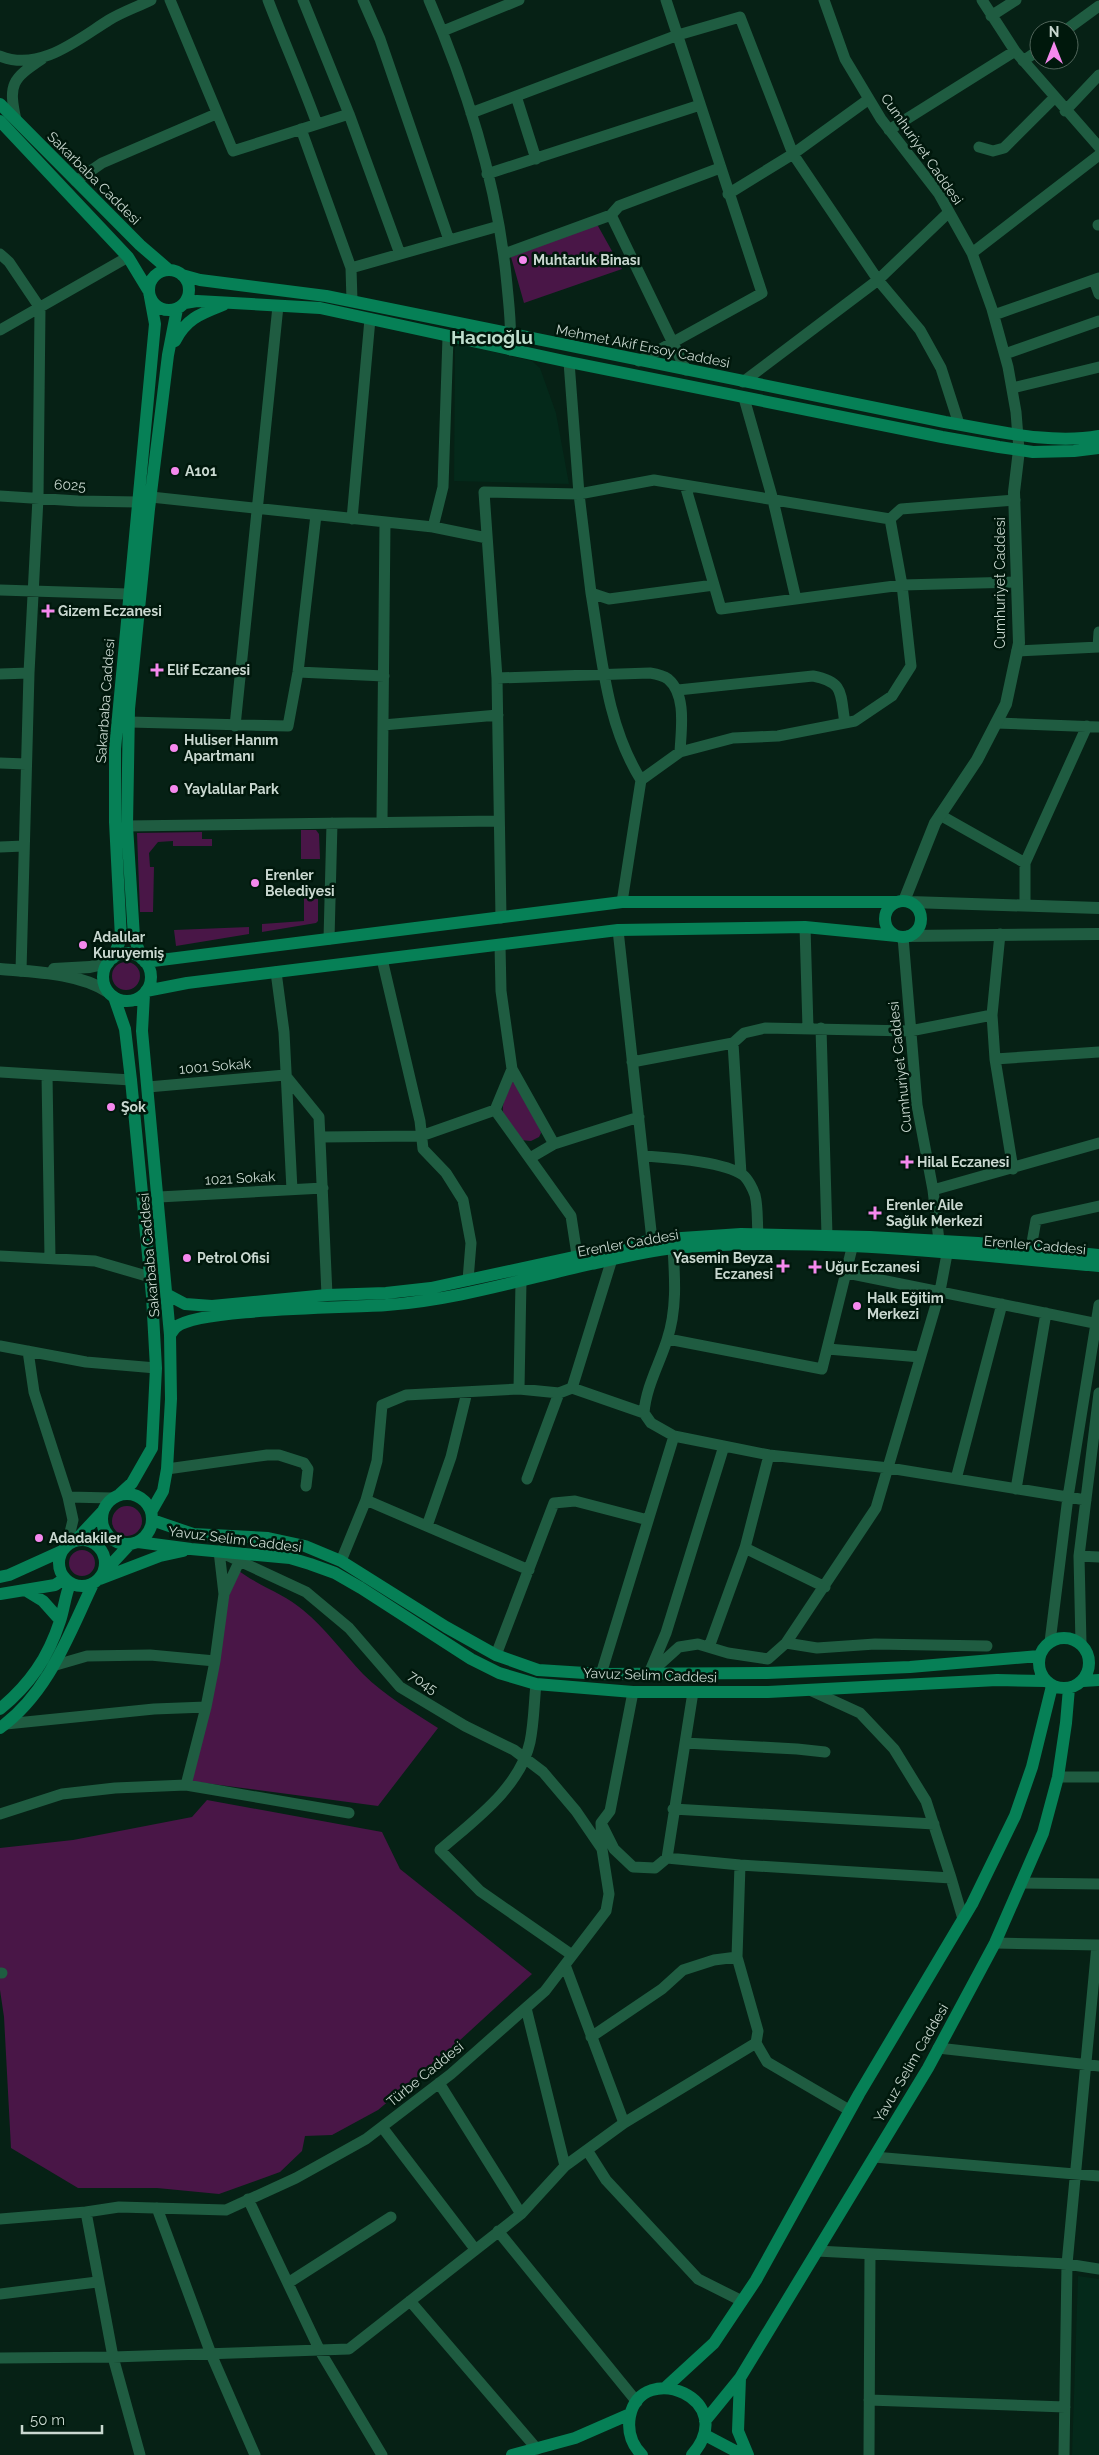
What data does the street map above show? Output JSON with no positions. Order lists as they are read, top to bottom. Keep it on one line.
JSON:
{"streets":{"main road":["Sakarbaba Caddesi","Mehmet Akif Ersoy Caddesi","Erenler Caddesi","Yavuz Selim Caddesi"],"street":["Cumhuriyet Caddesi","6025","1001 Sokak","1021 Sokak","7045","Türbe Caddesi"]},"crossings":[["Cumhuriyet Caddesi","Mehmet Akif Ersoy Caddesi"],["Cumhuriyet Caddesi","Erenler Caddesi"],["Sakarbaba Caddesi","Mehmet Akif Ersoy Caddesi"],["Sakarbaba Caddesi","6025"],["Sakarbaba Caddesi","1001 Sokak"],["Sakarbaba Caddesi","1021 Sokak"],["Sakarbaba Caddesi","Erenler Caddesi"],["Sakarbaba Caddesi","Yavuz Selim Caddesi"],["Yavuz Selim Caddesi","7045"],["Yavuz Selim Caddesi","Türbe Caddesi"],["7045","Türbe Caddesi"]],"districts":["Hacıoğlu"],"places":{"other":["Muhtarlık Binası","A101","Huliser Hanım Apartmanı","Yaylalılar Park","Erenler Belediyesi","Adalılar Kuruyemiş","Şok","Petrol Ofisi","Halk Eğitim Merkezi","Adadakiler"],"health":["Gizem Eczanesi","Elif Eczanesi","Hilal Eczanesi","Erenler Aile Sağlık Merkezi","Yasemin Beyza Eczanesi","Uğur Eczanesi"]},"scale_bar":"50 m","north":"top"}
